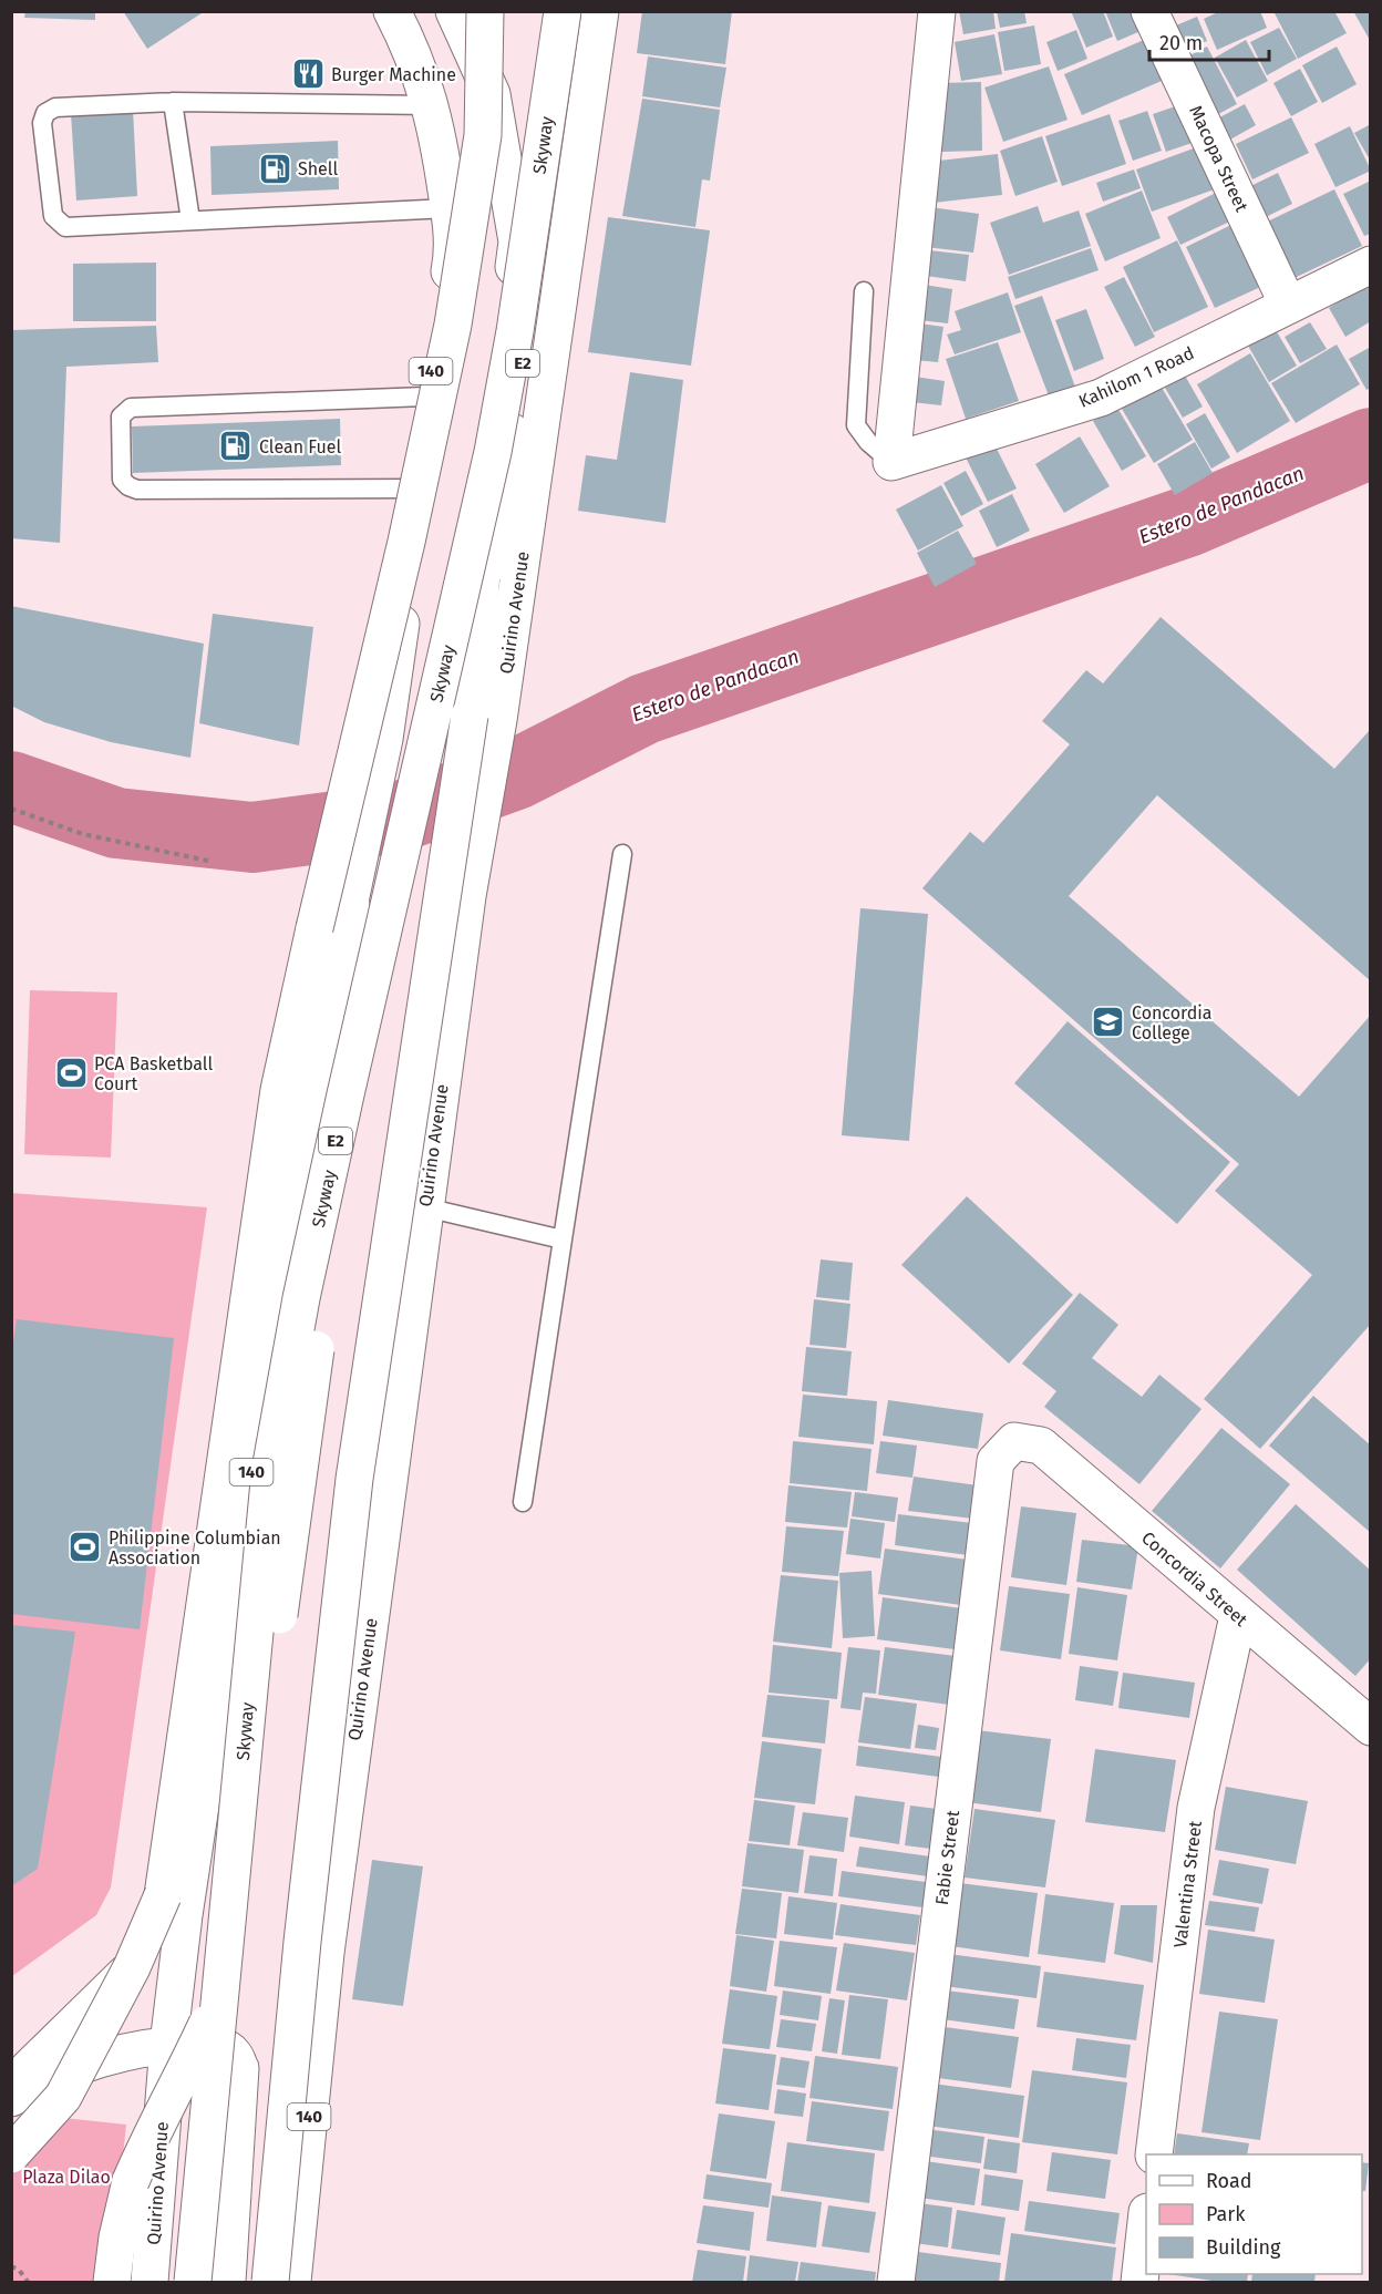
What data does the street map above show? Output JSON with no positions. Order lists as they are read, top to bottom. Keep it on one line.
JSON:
{"streets":{"main road":["Skyway","Macopa Street","E2","140","Kahilom 1 Road","Quirino Avenue","Concordia Street","Fabie Street","Valentina Street"]},"crossings":[["Skyway","Quirino Avenue"],["Macopa Street","Kahilom 1 Road"],["Concordia Street","Fabie Street"],["Concordia Street","Valentina Street"]],"water":["Estero de Pandacan"],"parks":["Plaza Dilao"],"places":{"restaurant":["Burger Machine"],"fuel station":["Shell","Clean Fuel"],"school or university":["Concordia College"],"sports":["PCA Basketball Court","Philippine Columbian Association"]},"legend":["Road","Park","Building"],"scale_bar":"20 m"}
